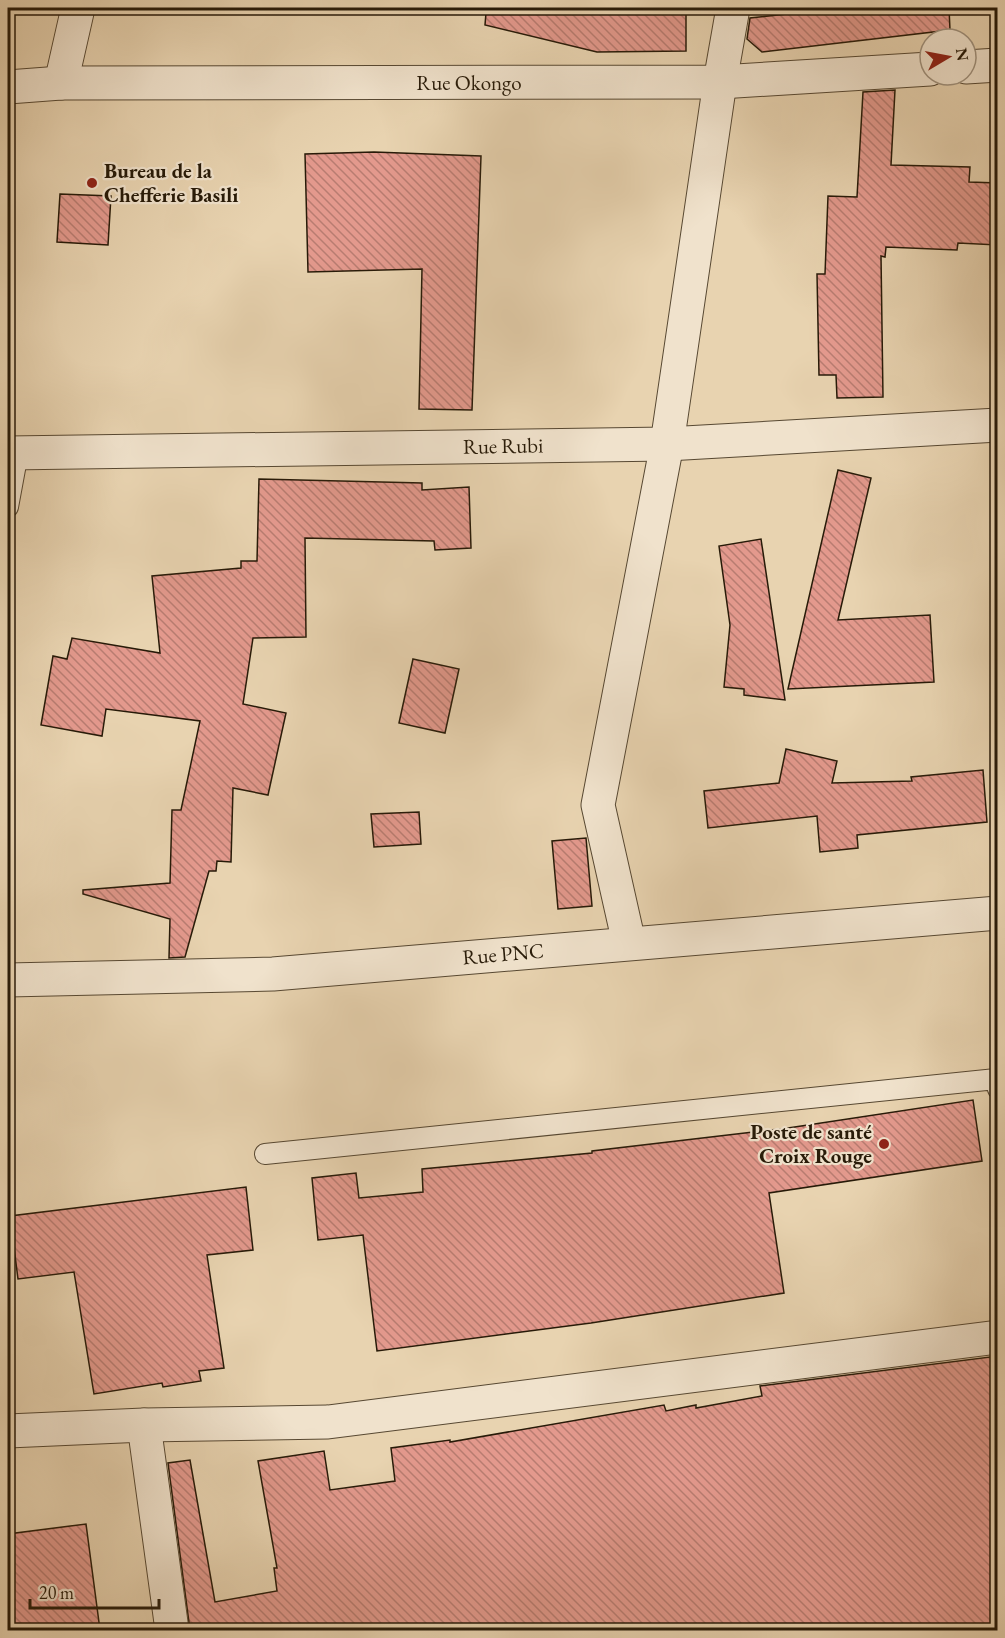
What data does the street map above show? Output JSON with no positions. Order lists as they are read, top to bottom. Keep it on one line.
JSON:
{"streets":{"street":["Rue Okongo","Rue Rubi","Rue PNC"]},"places":["Bureau de la Chefferie Basili","Poste de santé Croix Rouge"],"scale_bar":"20 m","north":"right"}
